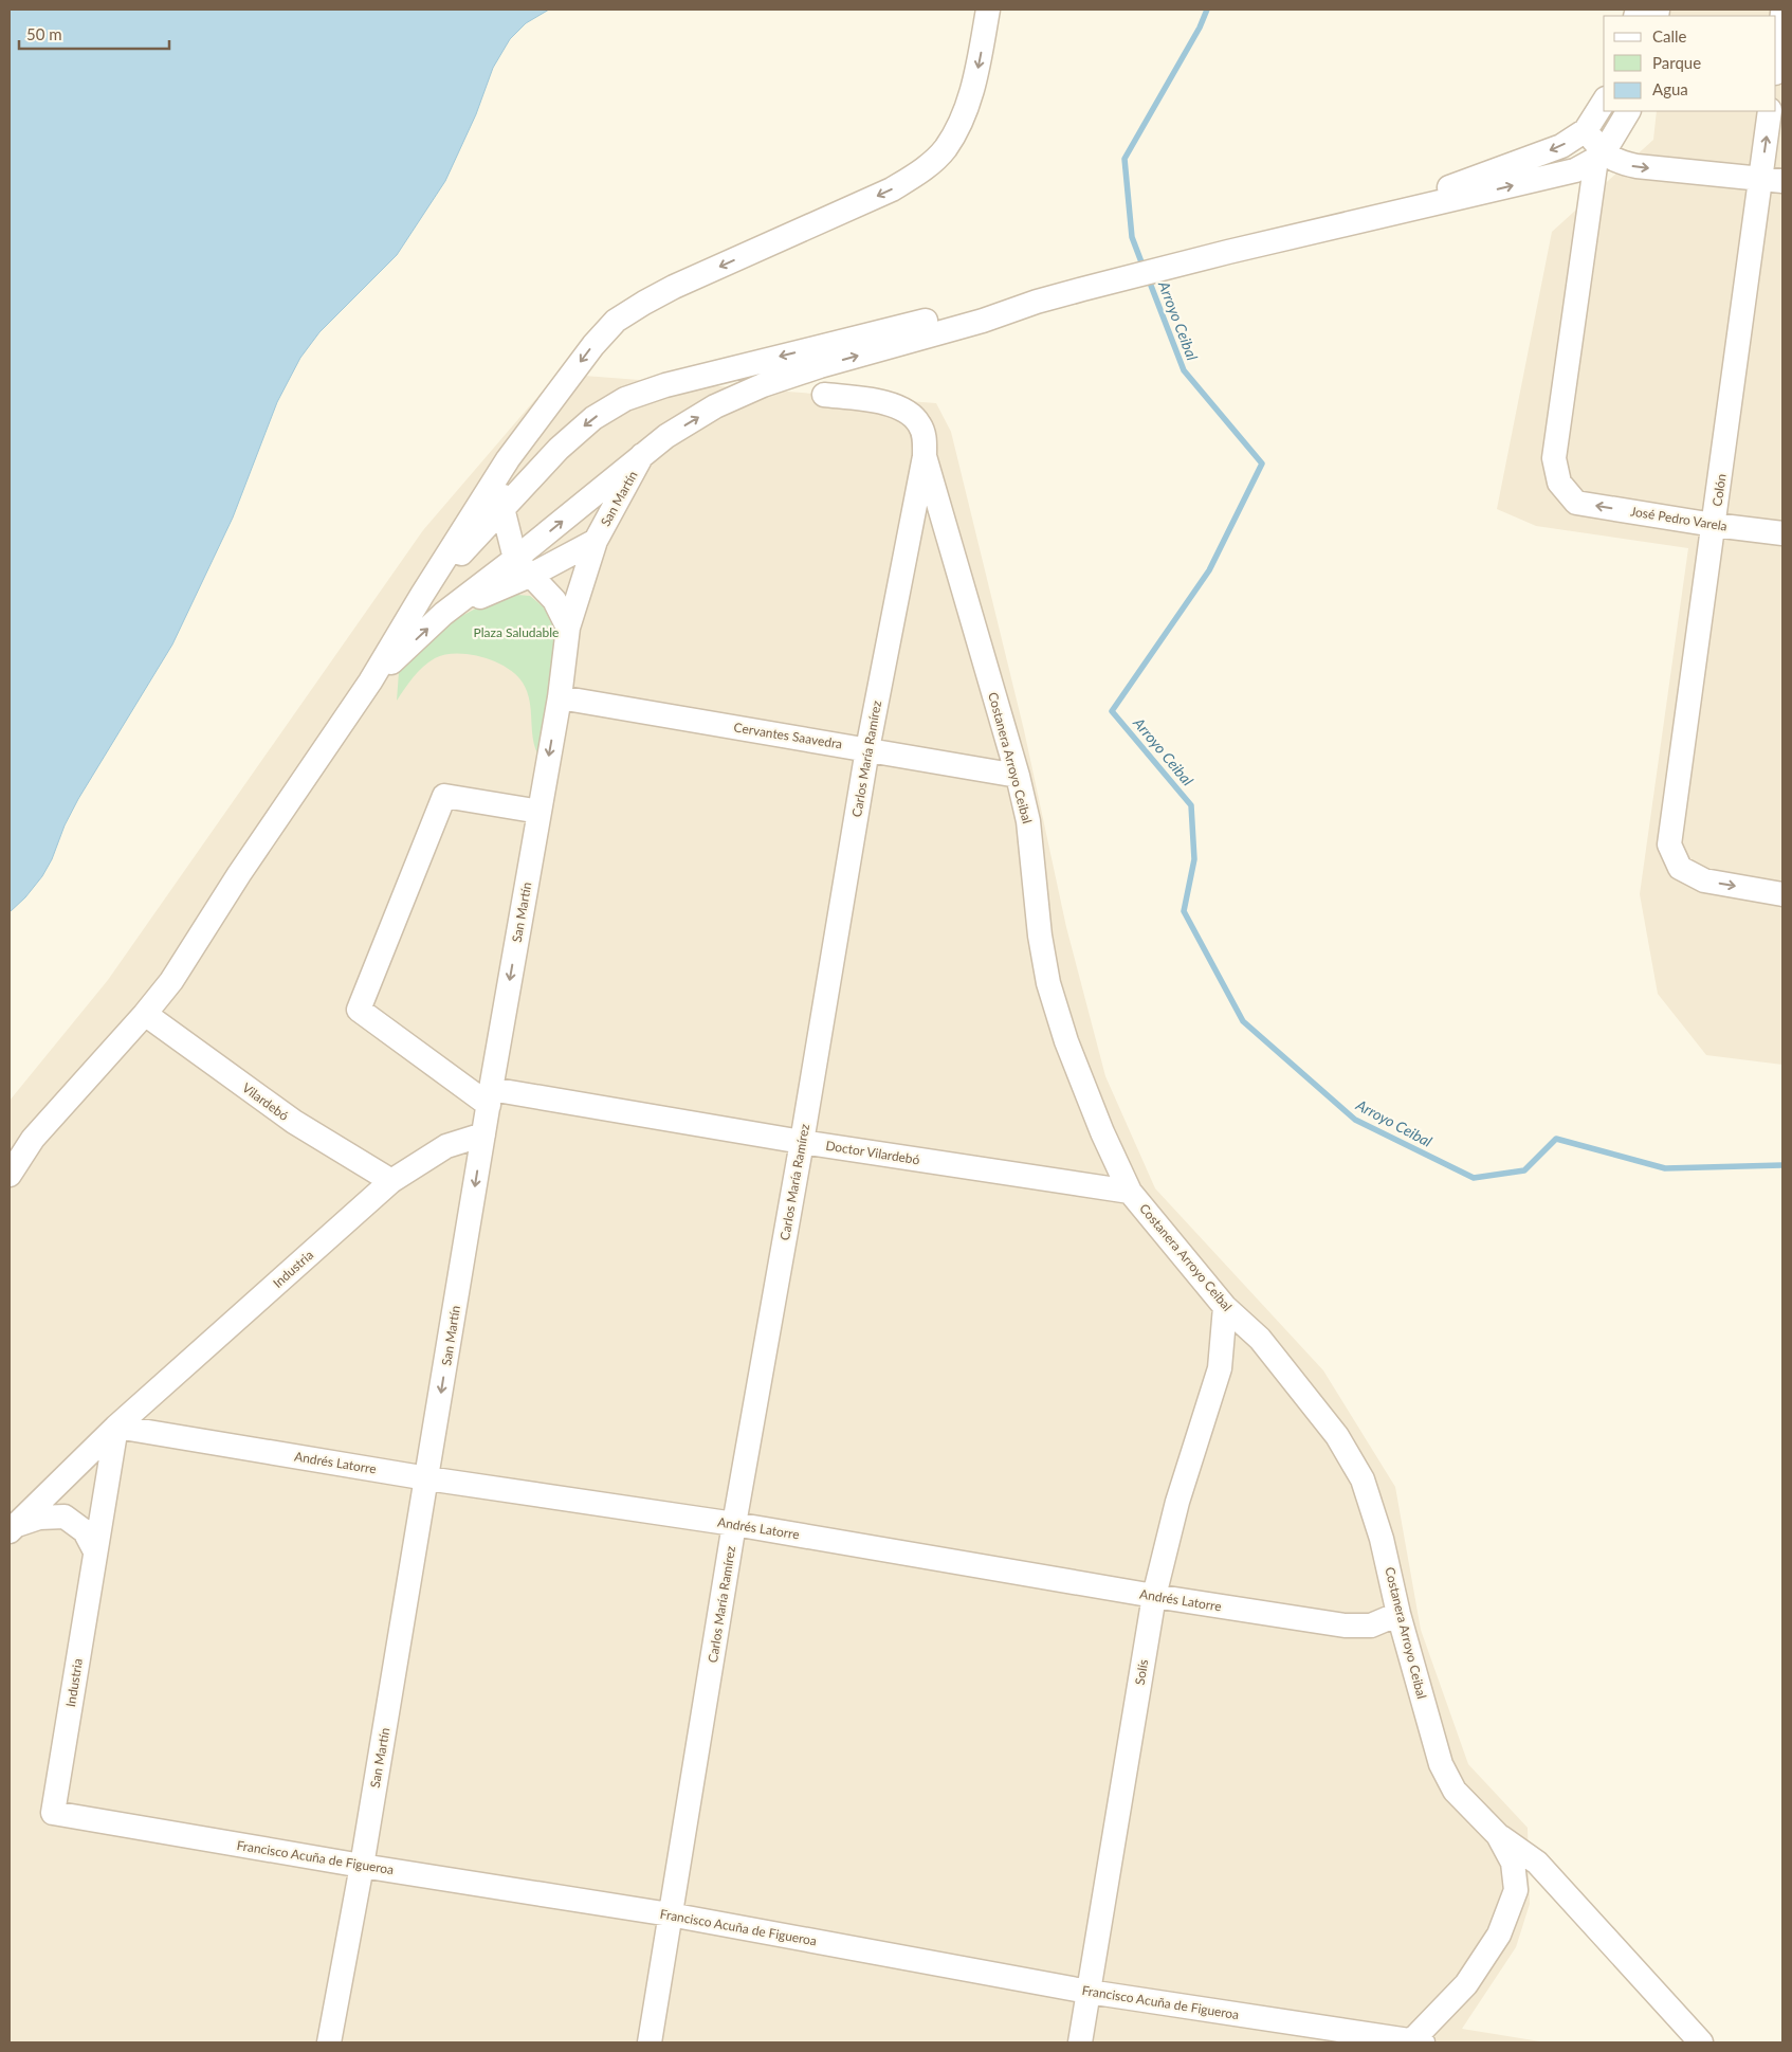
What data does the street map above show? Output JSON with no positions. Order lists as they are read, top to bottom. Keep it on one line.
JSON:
{"streets":{"street":["Colón","San Martín","José Pedro Varela","Cervantes Saavedra","Costanera Arroyo Ceibal","Carlos María Ramírez","Vilardebó","Doctor Vilardebó","Industria","Andrés Latorre","Solís","Francisco Acuña de Figueroa"]},"crossings":[["Colón","José Pedro Varela"],["San Martín","Cervantes Saavedra"],["San Martín","Doctor Vilardebó"],["San Martín","Industria"],["San Martín","Andrés Latorre"],["San Martín","Francisco Acuña de Figueroa"],["Cervantes Saavedra","Costanera Arroyo Ceibal"],["Cervantes Saavedra","Carlos María Ramírez"],["Costanera Arroyo Ceibal","Carlos María Ramírez"],["Costanera Arroyo Ceibal","Doctor Vilardebó"],["Costanera Arroyo Ceibal","Andrés Latorre"],["Costanera Arroyo Ceibal","Solís"],["Costanera Arroyo Ceibal","Francisco Acuña de Figueroa"],["Carlos María Ramírez","Doctor Vilardebó"],["Carlos María Ramírez","Andrés Latorre"],["Carlos María Ramírez","Francisco Acuña de Figueroa"],["Vilardebó","Industria"],["Industria","Andrés Latorre"],["Industria","Francisco Acuña de Figueroa"],["Andrés Latorre","Solís"],["Solís","Francisco Acuña de Figueroa"]],"one_way":["San Martín"],"water":["Arroyo Ceibal"],"parks":["Plaza Saludable"],"legend":["Calle","Parque","Agua"],"scale_bar":"50 m"}
